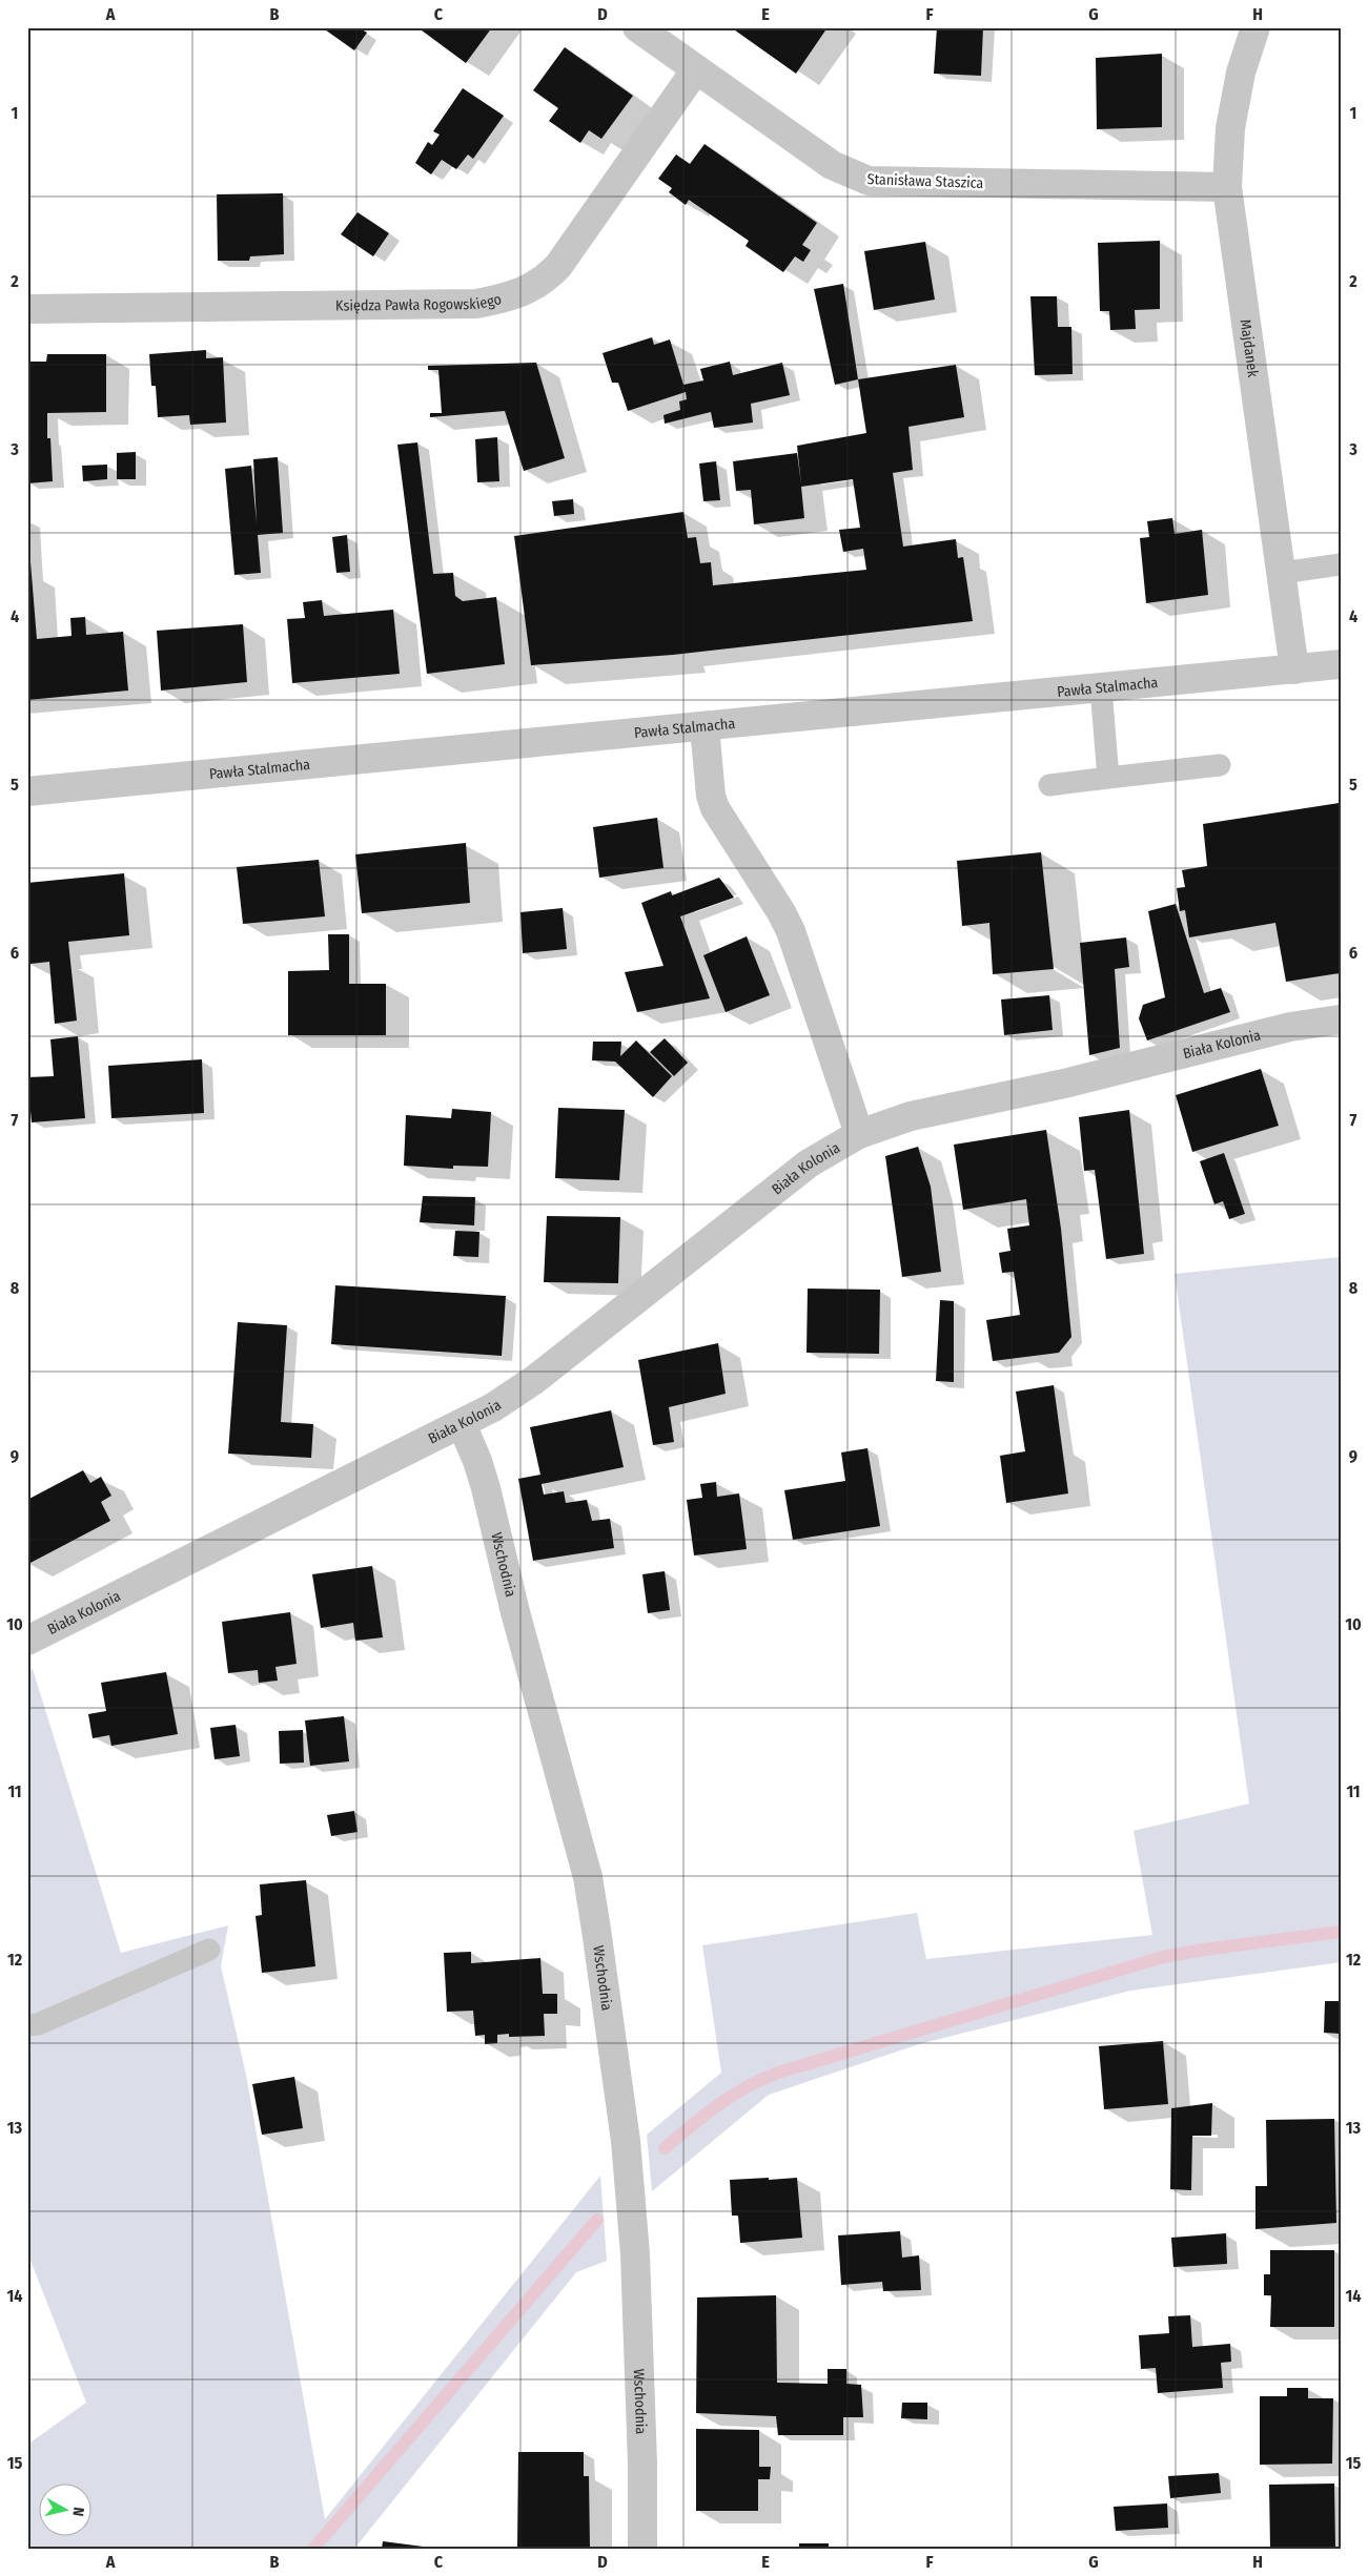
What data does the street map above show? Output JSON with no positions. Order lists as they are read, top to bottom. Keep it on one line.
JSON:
{"streets":{"street":["Stanisława Staszica","Księdza Pawła Rogowskiego","Majdanek","Pawła Stalmacha","Biała Kolonia","Wschodnia"]},"crossings":[["Stanisława Staszica","Księdza Pawła Rogowskiego"],["Stanisława Staszica","Majdanek"],["Majdanek","Pawła Stalmacha"],["Biała Kolonia","Wschodnia"]],"north":"right","grid":{"columns":["A","B","C","D","E","F","G","H"],"rows":["1","2","3","4","5","6","7","8","9","10","11","12","13","14","15"]}}
